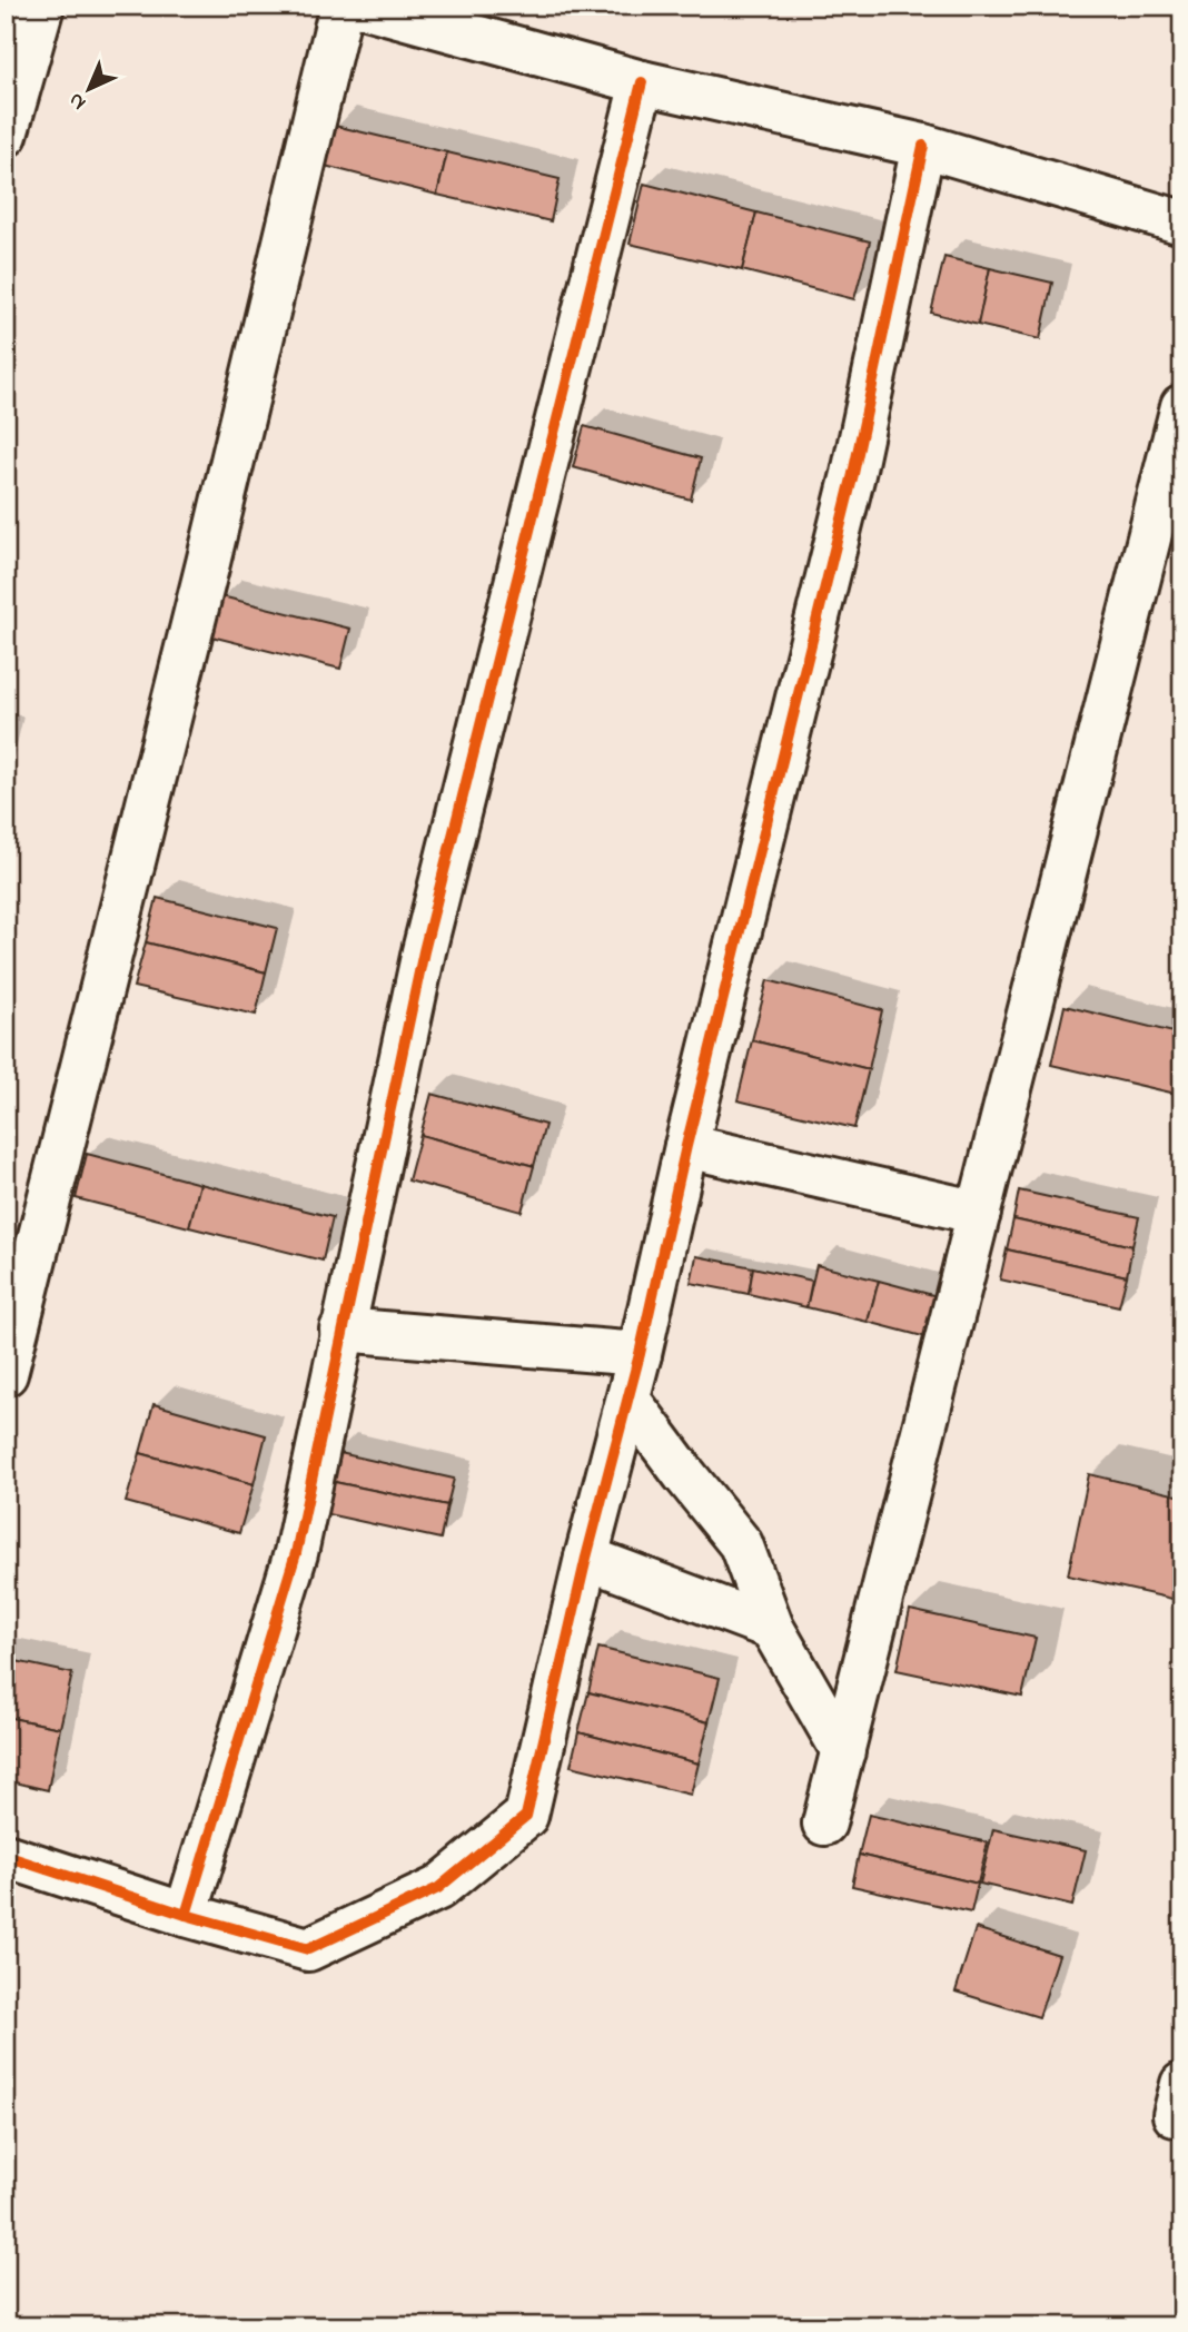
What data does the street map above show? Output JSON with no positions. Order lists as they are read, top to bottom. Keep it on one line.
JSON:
{"north":"bottom left"}
